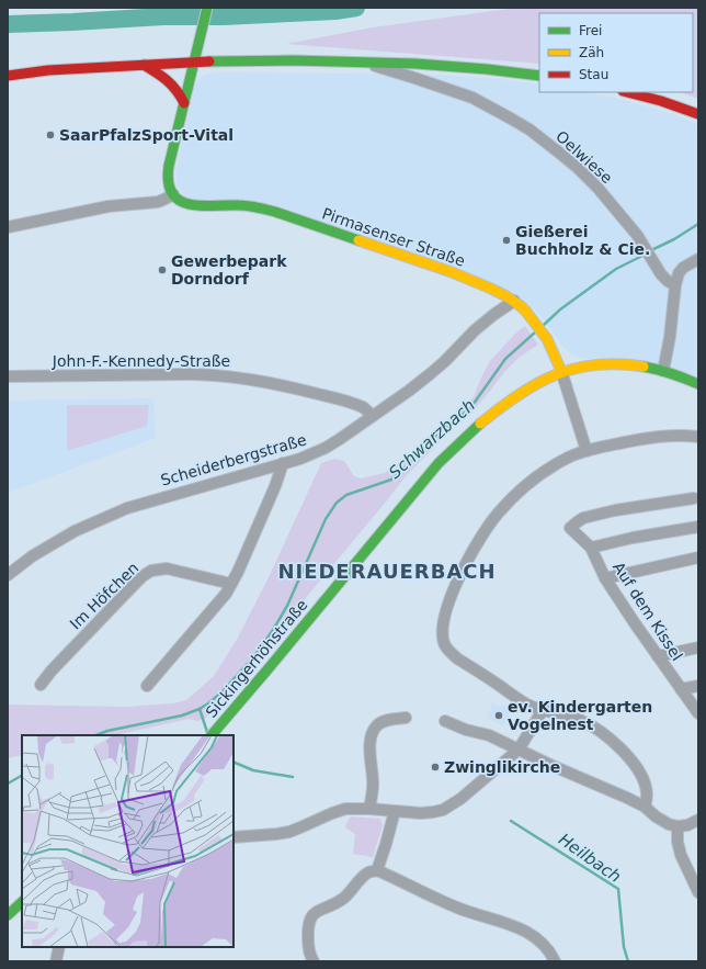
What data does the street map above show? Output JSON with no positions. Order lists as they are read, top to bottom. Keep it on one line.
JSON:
{"streets":{"main road":["Pirmasenser Straße","Sickingerhöhstraße"],"street":["Oelwiese","John-F.-Kennedy-Straße","Scheiderbergstraße","Im Höfchen","Auf dem Kissel"]},"crossings":[["Pirmasenser Straße","Scheiderbergstraße"],["Pirmasenser Straße","Sickingerhöhstraße"],["John-F.-Kennedy-Straße","Scheiderbergstraße"]],"districts":["NIEDERAUERBACH"],"water":["Schwarzbach","Heilbach"],"places":["SaarPfalzSport-Vital","Gießerei Buchholz & Cie.","Gewerbepark Dorndorf","ev. Kindergarten Vogelnest","Zwinglikirche"],"legend":["Frei","Zäh","Stau"]}
